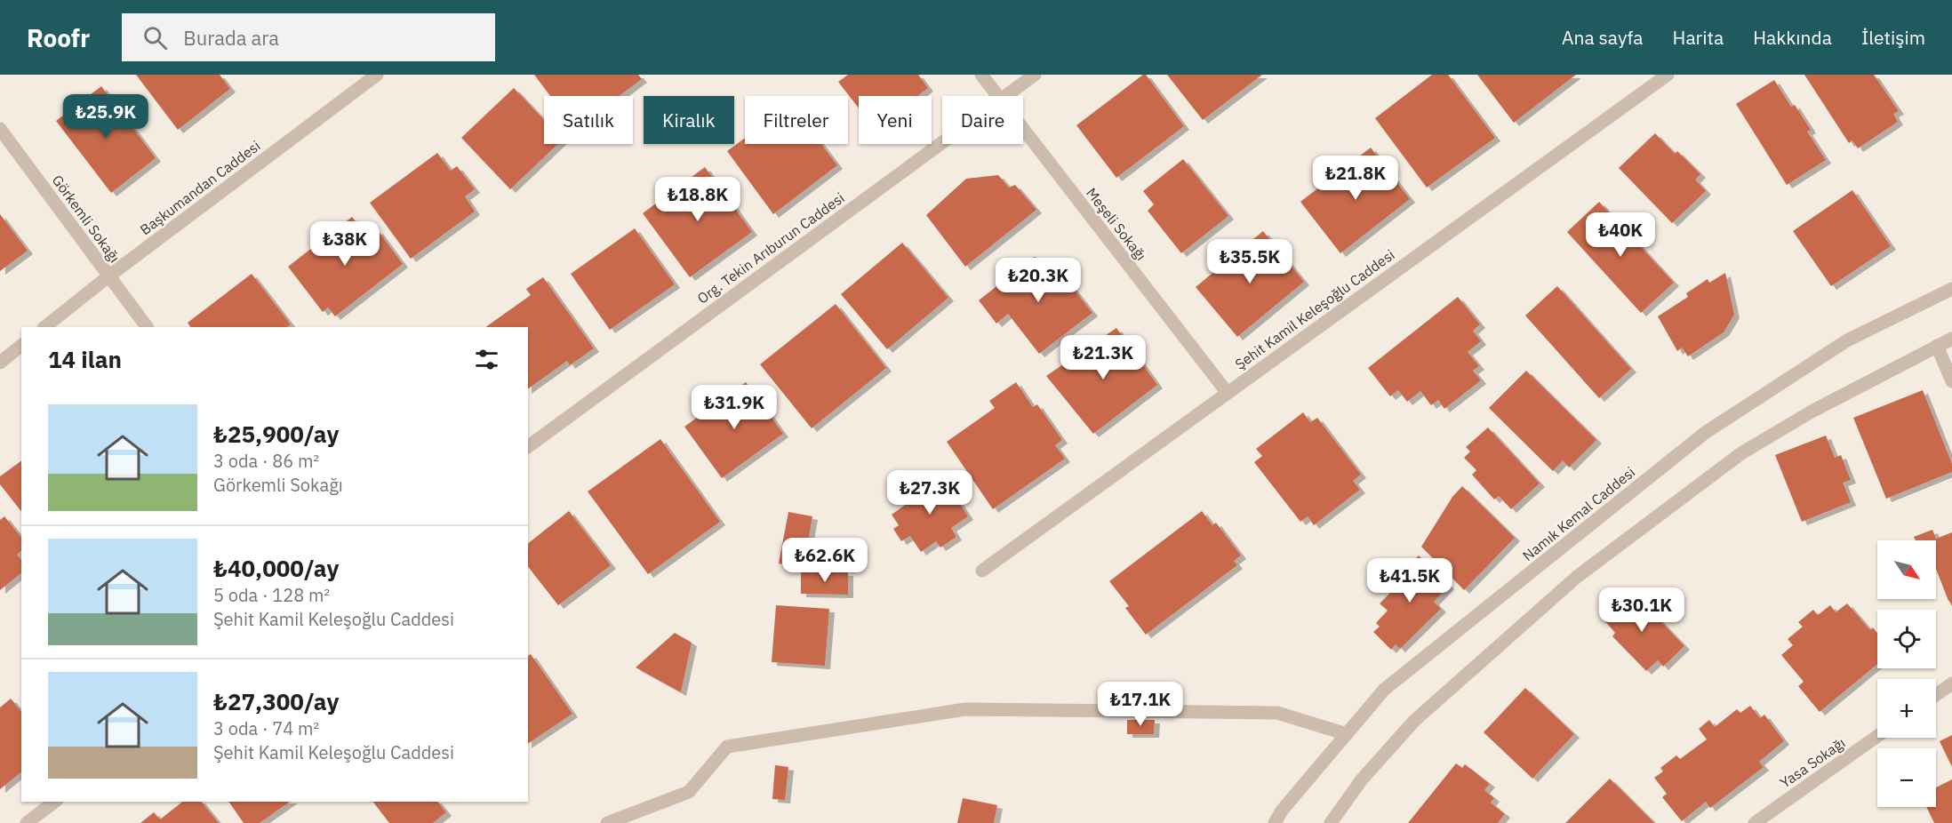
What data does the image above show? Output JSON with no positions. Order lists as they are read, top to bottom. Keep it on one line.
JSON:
{"streets":{"street":["Başkumandan Caddesi","Görkemli Sokağı","Meşeli Sokağı","Org. Tekin Arıburun Caddesi","Şehit Kamil Keleşoğlu Caddesi","Namık Kemal Caddesi","Yasa Sokağı"]},"crossings":[["Başkumandan Caddesi","Görkemli Sokağı"],["Meşeli Sokağı","Şehit Kamil Keleşoğlu Caddesi"]],"north":"bottom right","page":{"header":"Roofr","search":"Burada ara","nav":["Ana sayfa","Harita","Hakkında","İletişim"],"price":["₺25.9K","₺21.8K","₺18.8K","₺40K","₺38K","₺35.5K","₺20.3K","₺21.3K","₺31.9K","₺27.3K","₺62.6K","₺41.5K","₺30.1K","₺17.1K"],"chip":["Satılık","Kiralık","Filtreler","Yeni","Daire"],"heading":"14 ilan","list":[{"name":"₺25,900/ay","note":"3 oda · 86 m² · Görkemli Sokağı"},{"name":"₺40,000/ay","note":"5 oda · 128 m² · Şehit Kamil Keleşoğlu Caddesi"},{"name":"₺27,300/ay","note":"3 oda · 74 m² · Şehit Kamil Keleşoğlu Caddesi"}],"map_buttons":["+","−"]}}
